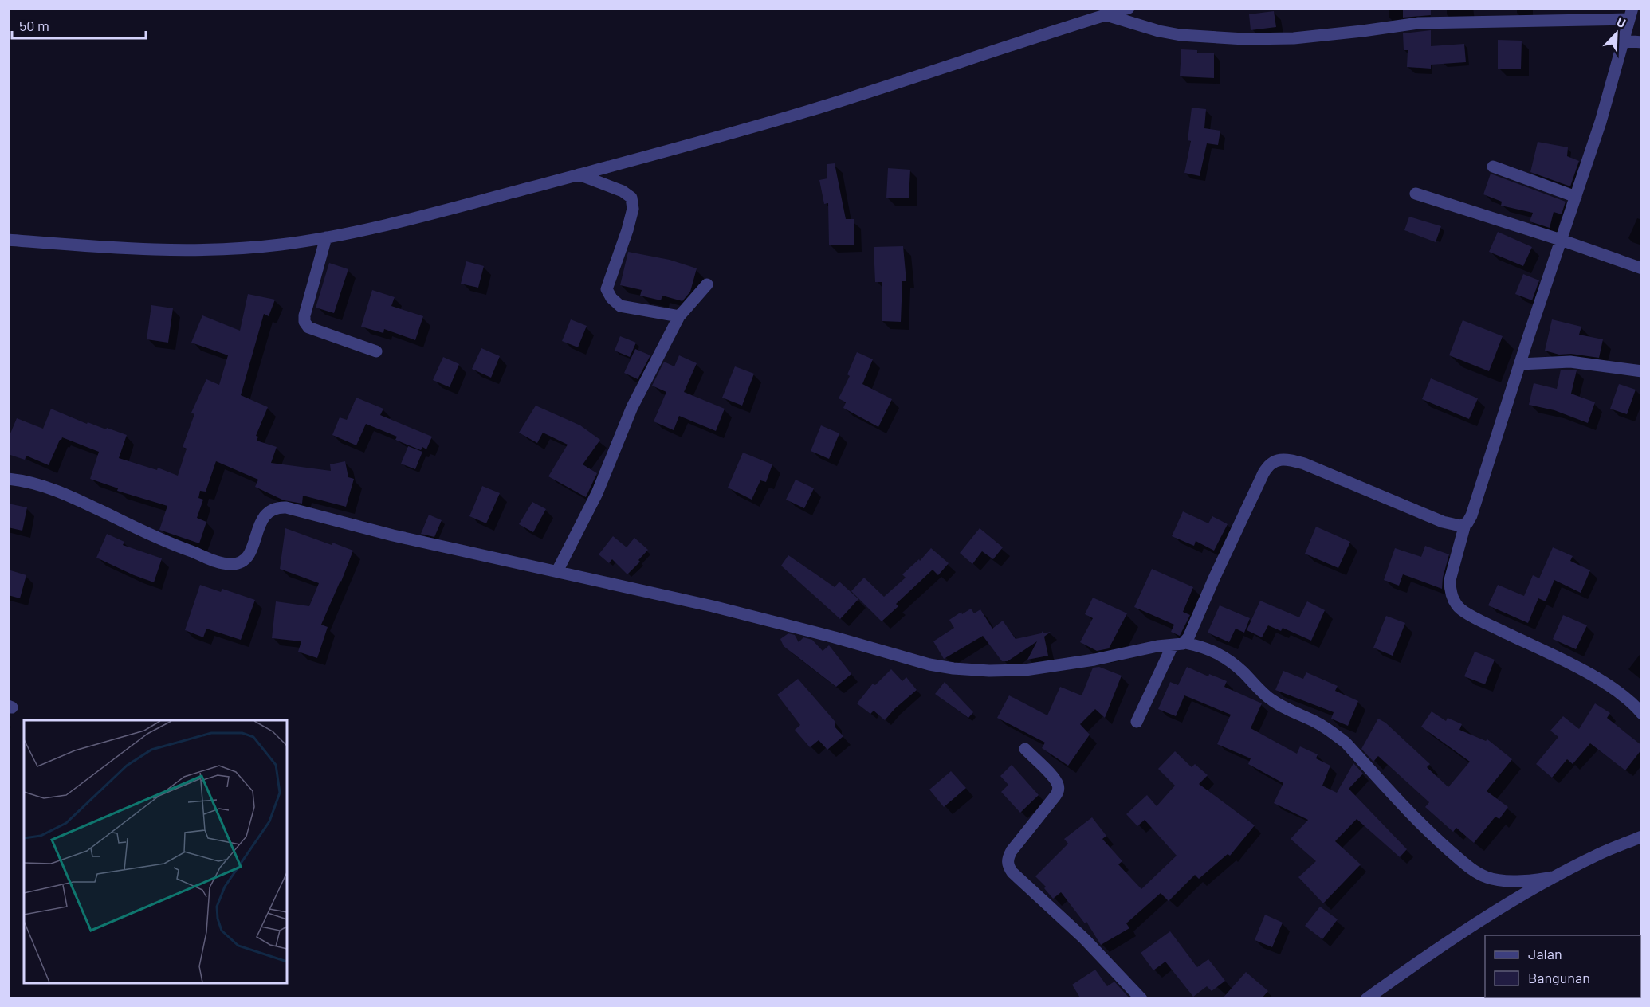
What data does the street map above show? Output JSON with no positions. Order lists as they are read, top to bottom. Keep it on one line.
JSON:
{"legend":["Jalan","Bangunan"],"scale_bar":"50 m","north":"top right"}
